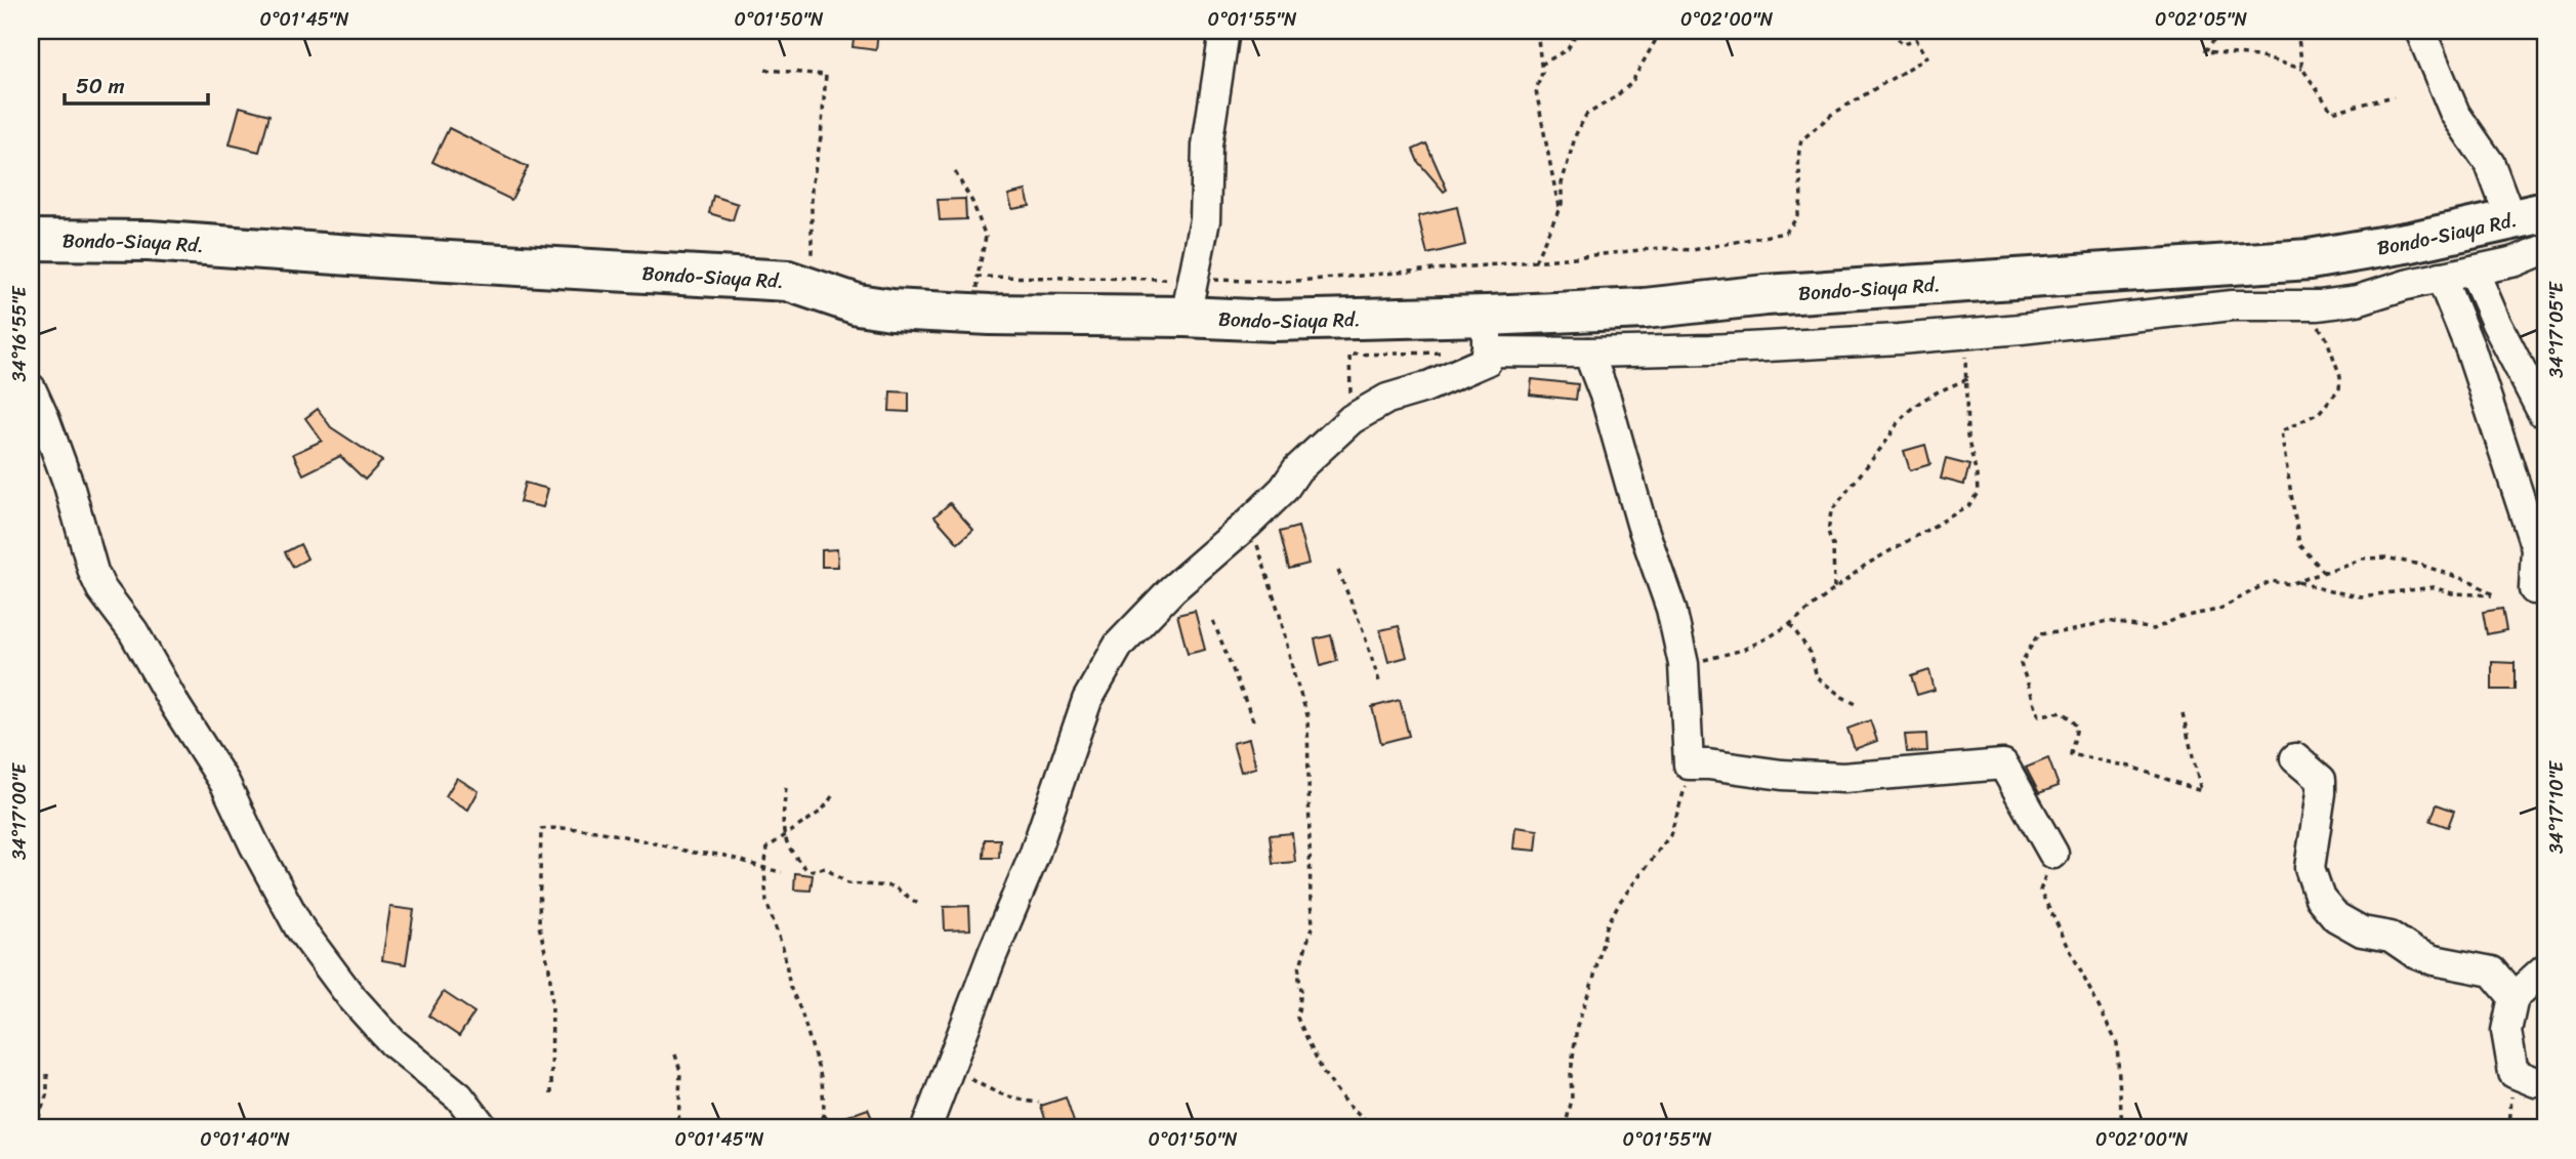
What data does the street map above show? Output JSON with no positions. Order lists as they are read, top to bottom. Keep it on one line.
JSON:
{"streets":{"highway":["Bondo-Siaya Rd."]},"scale_bar":"50 m","coordinates":["0°01'45\"N","0°01'50\"N","0°01'55\"N","0°02'00\"N","0°02'05\"N","34°17'05\"E","34°16'55\"E","34°17'10\"E","34°17'00\"E","0°01'40\"N"]}
